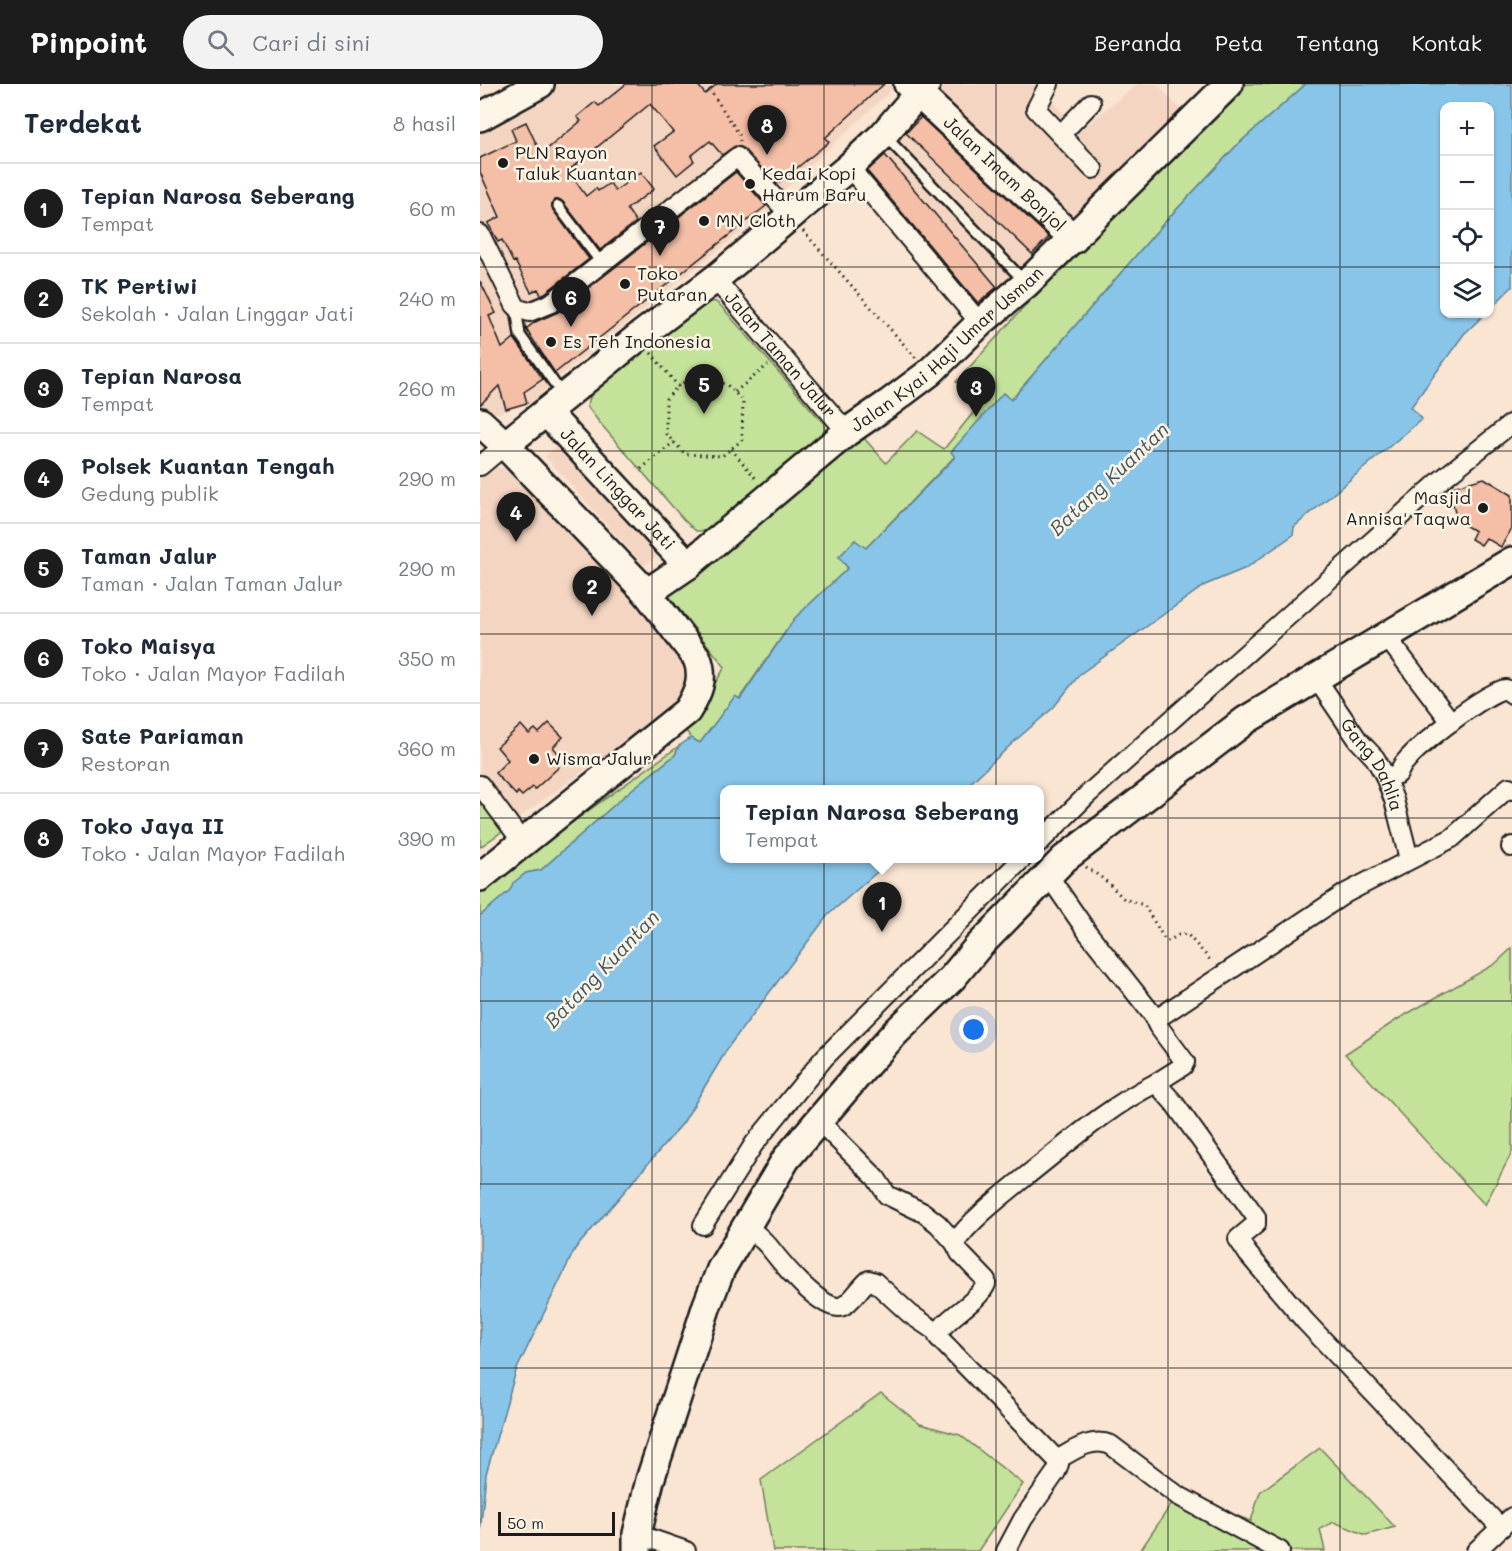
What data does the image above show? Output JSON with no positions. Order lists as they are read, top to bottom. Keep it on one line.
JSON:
{"streets":{"street":["Jalan Imam Bonjol","Jalan Kyai Haji Umar Usman","Jalan Taman Jalur","Jalan Linggar Jati","Gang Dahlia"]},"crossings":[["Jalan Imam Bonjol","Jalan Kyai Haji Umar Usman"],["Jalan Kyai Haji Umar Usman","Jalan Taman Jalur"],["Jalan Kyai Haji Umar Usman","Jalan Linggar Jati"]],"water":["Batang Kuantan"],"places":["PLN Rayon Taluk Kuantan","Kedai Kopi Harum Baru","MN Cloth","Toko Putaran","Es Teh Indonesia","Masjid Annisa' Taqwa","Wisma Jalur"],"scale_bar":"50 m","page":{"header":"Pinpoint","search":"Cari di sini","nav":["Beranda","Peta","Tentang","Kontak"],"heading":["Terdekat","8 hasil"],"map_buttons":["+","−"],"pins":["8","7","6","5","3","4","2","1"],"list":[{"mark":"1","name":"Tepian Narosa Seberang","note":"Tempat","value":"60 m"},{"mark":"2","name":"TK Pertiwi","note":"Sekolah · Jalan Linggar Jati","value":"240 m"},{"mark":"3","name":"Tepian Narosa","note":"Tempat","value":"260 m"},{"mark":"4","name":"Polsek Kuantan Tengah","note":"Gedung publik","value":"290 m"},{"mark":"5","name":"Taman Jalur","note":"Taman · Jalan Taman Jalur","value":"290 m"},{"mark":"6","name":"Toko Maisya","note":"Toko · Jalan Mayor Fadilah","value":"350 m"},{"mark":"7","name":"Sate Pariaman","note":"Restoran","value":"360 m"},{"mark":"8","name":"Toko Jaya II","note":"Toko · Jalan Mayor Fadilah","value":"390 m"}],"popup":["Tepian Narosa Seberang","Tempat"],"scale":"50 m"}}
